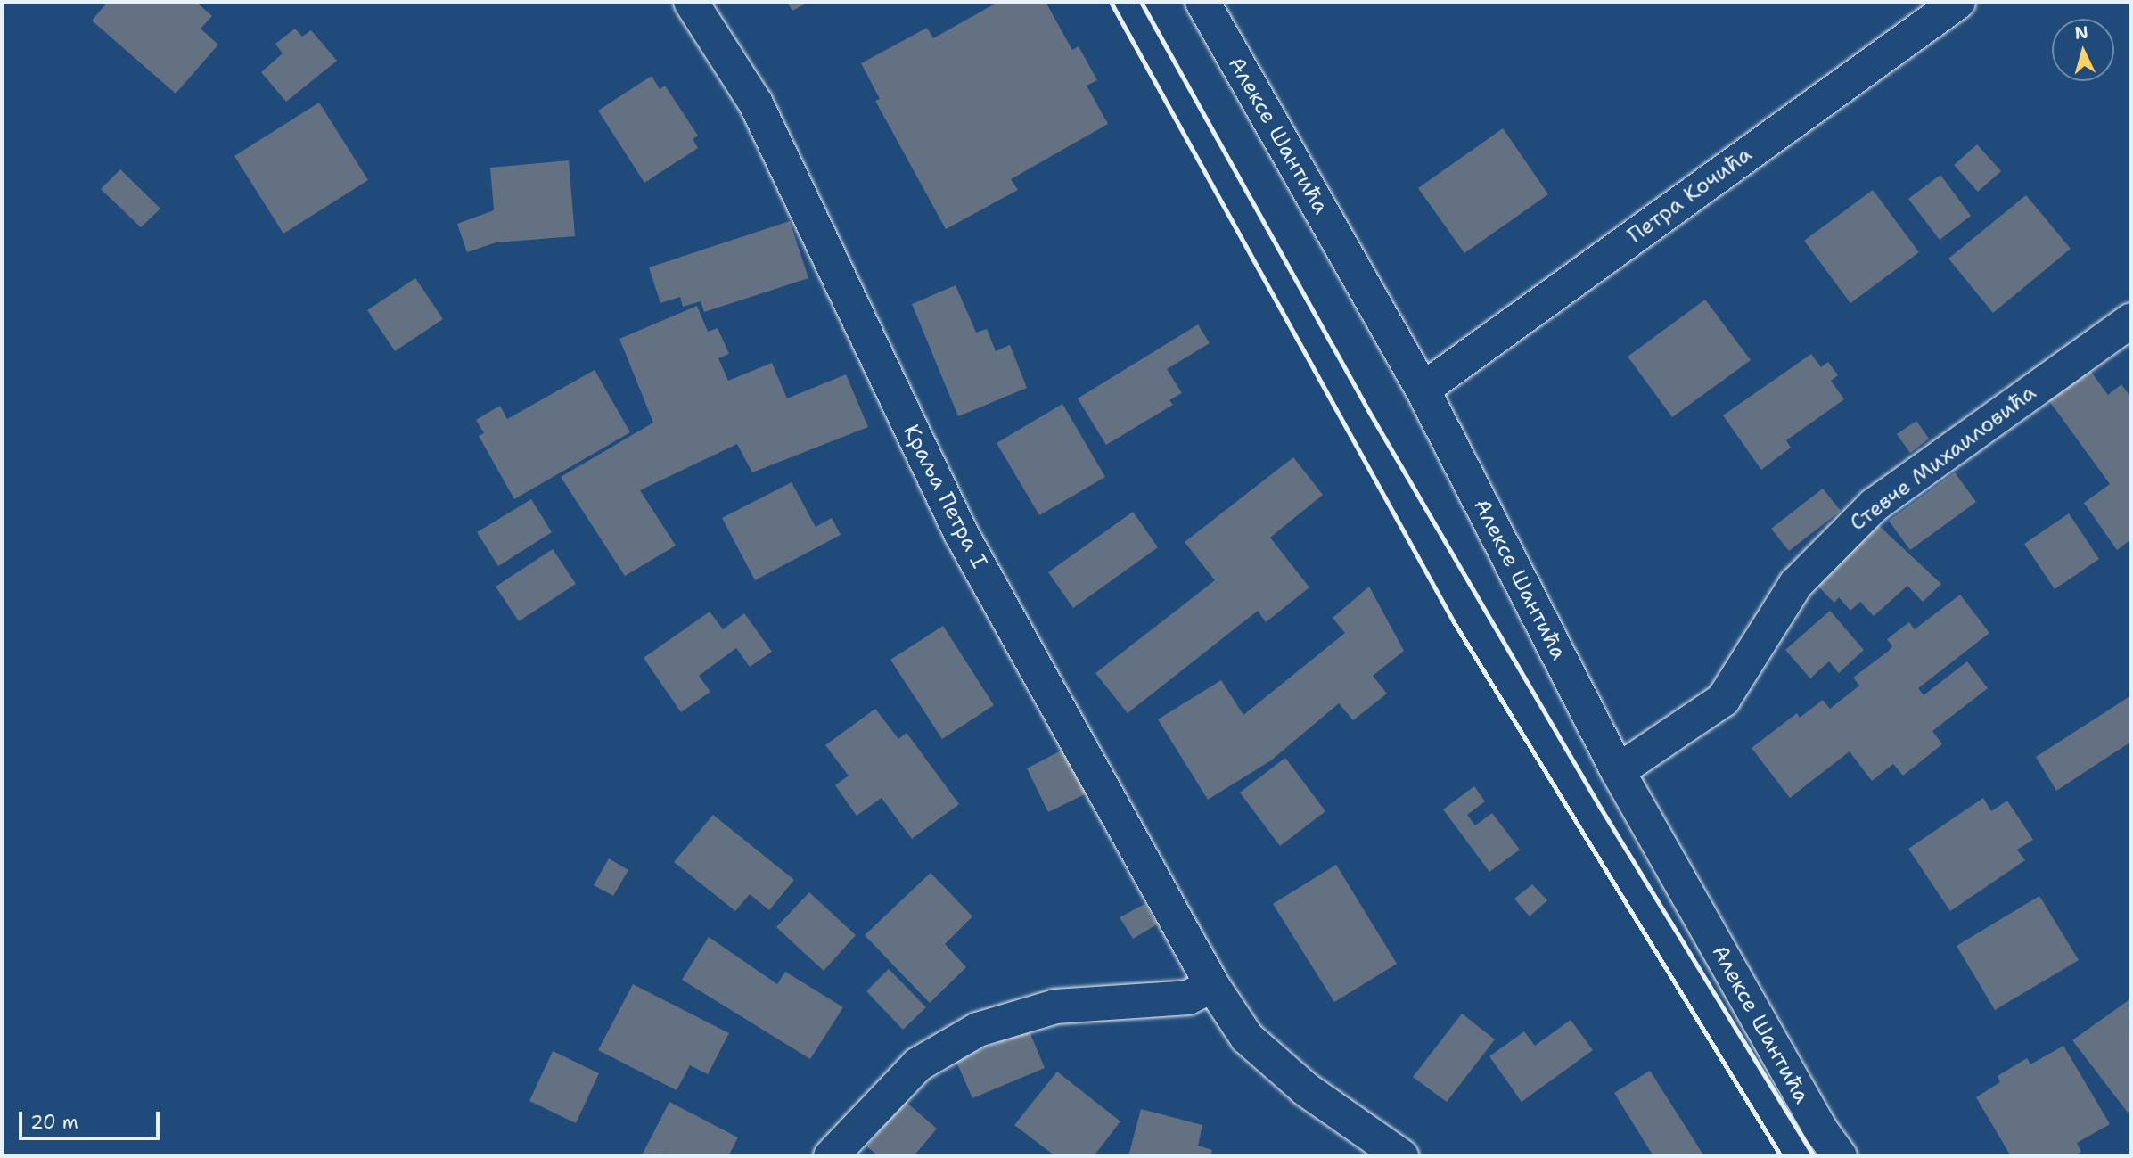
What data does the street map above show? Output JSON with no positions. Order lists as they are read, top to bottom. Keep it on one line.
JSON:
{"streets":{"street":["Алексе Шантића","Петра Кочића","Стевче Михаиловића","Краља Петра I"]},"crossings":[["Алексе Шантића","Петра Кочића"],["Алексе Шантића","Стевче Михаиловића"]],"scale_bar":"20 m","north":"top"}
